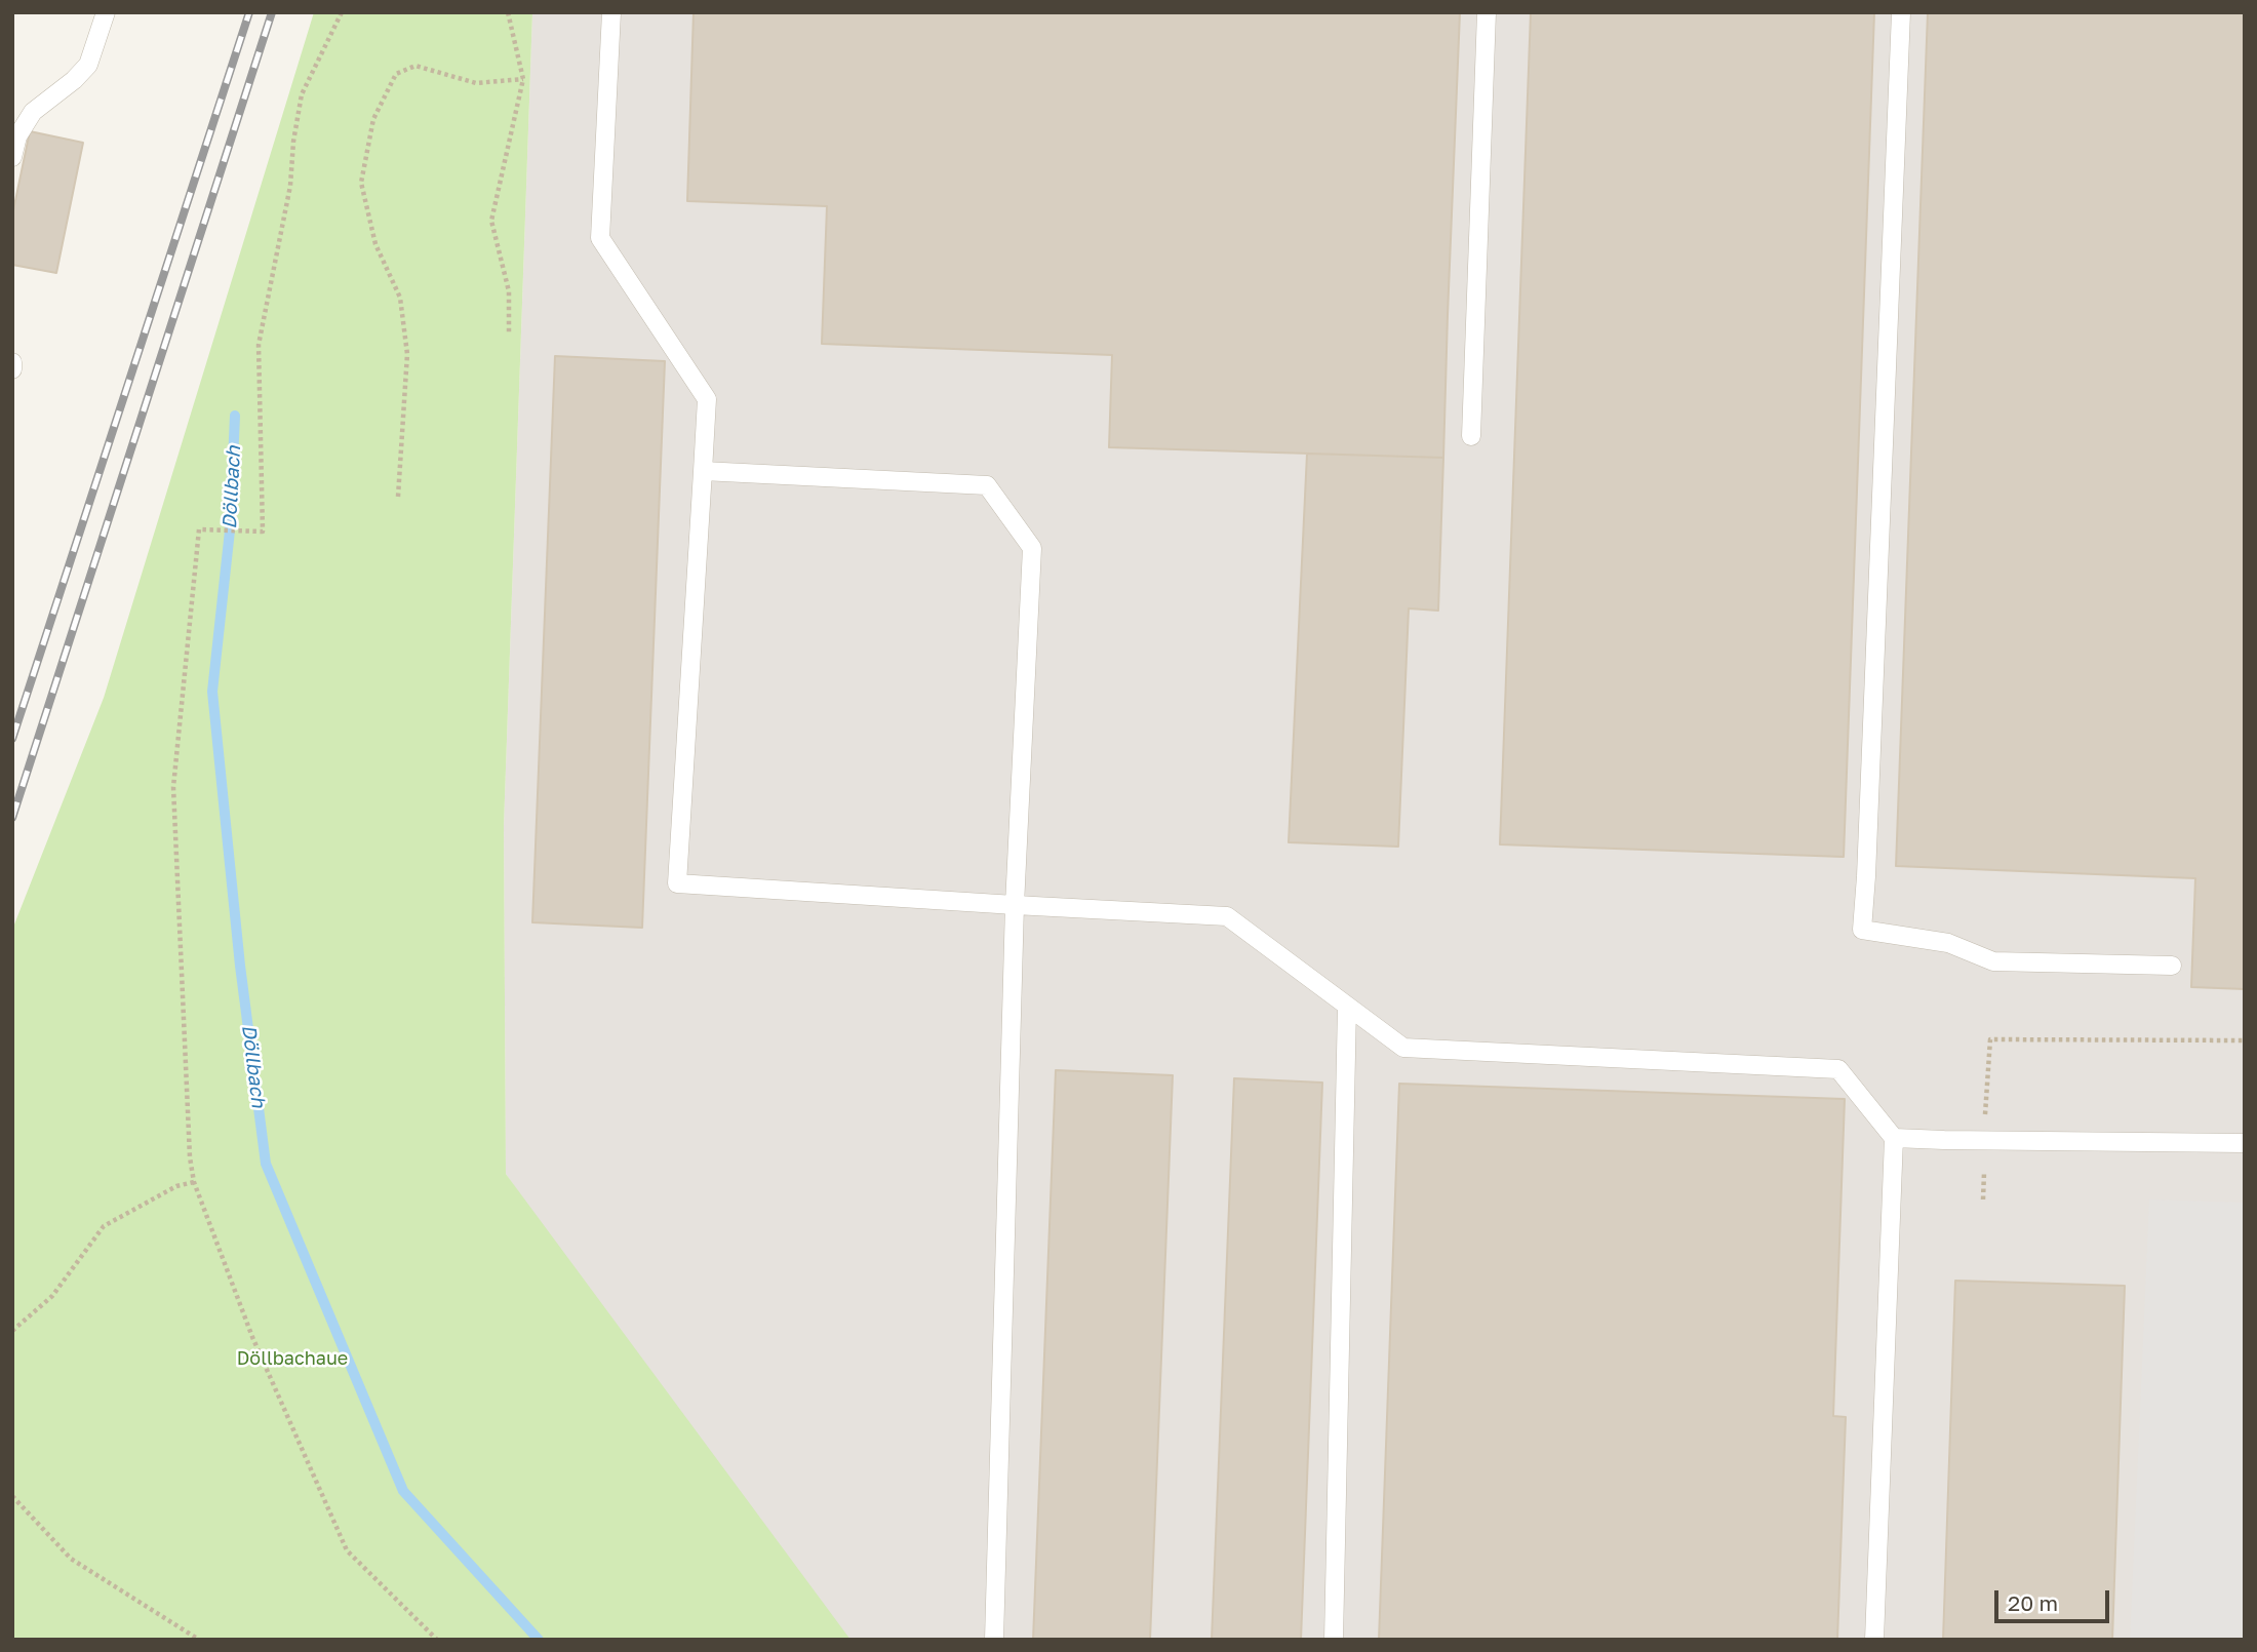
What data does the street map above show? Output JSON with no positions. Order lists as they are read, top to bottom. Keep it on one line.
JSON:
{"water":["Döllbach"],"parks":["Döllbachaue"],"scale_bar":"20 m"}
